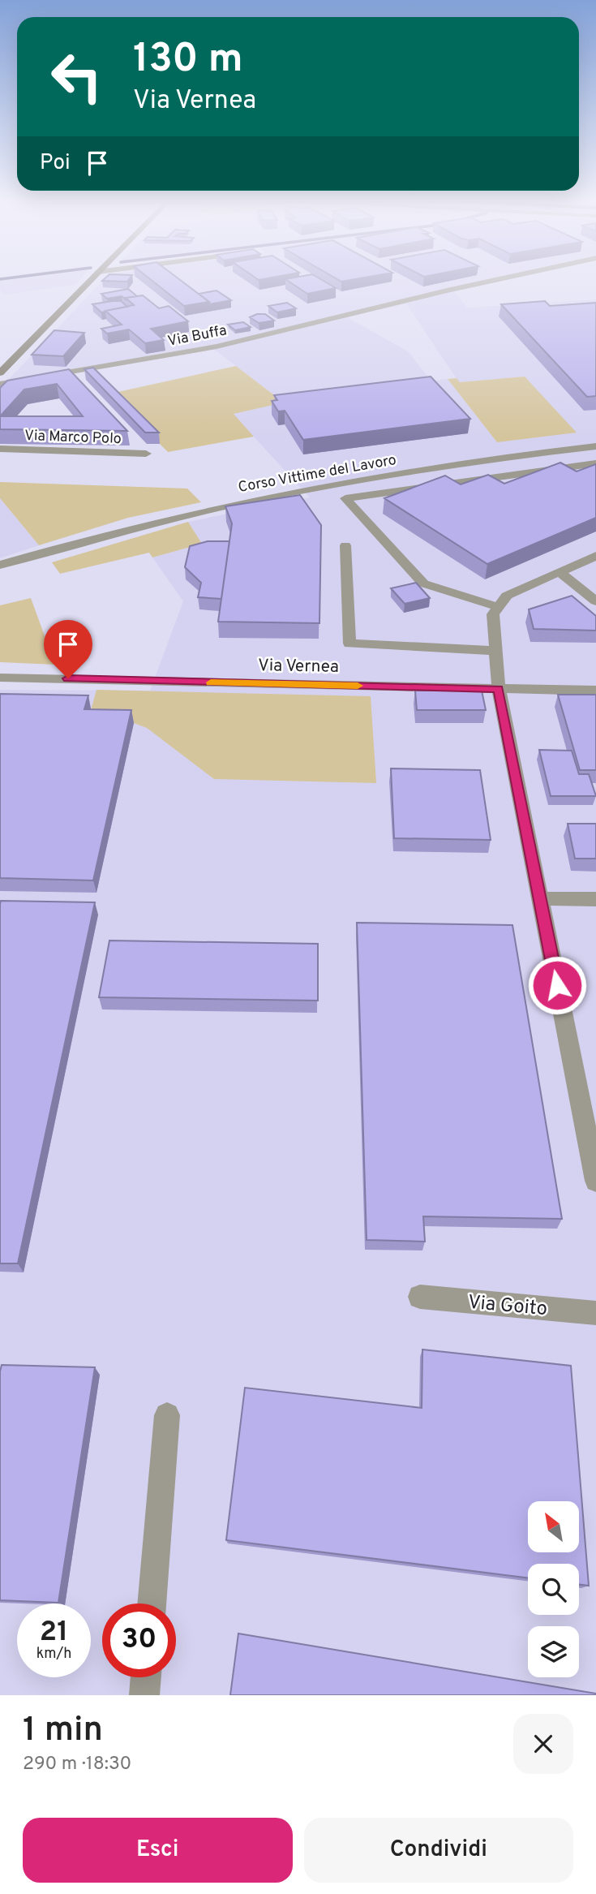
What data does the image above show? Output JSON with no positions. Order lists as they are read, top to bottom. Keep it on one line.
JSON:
{"streets":{"street":["Via Buffa","Via Marco Polo","Corso Vittime del Lavoro","Via Vernea","Via Goito"]},"north":"top left","page":{"turn":["130 m","Via Vernea"],"then":"Poi","speed":"21 km/h","limit":"30","heading":["1 min","290 m · 18:30"],"buttons":["Esci","Condividi"]}}
